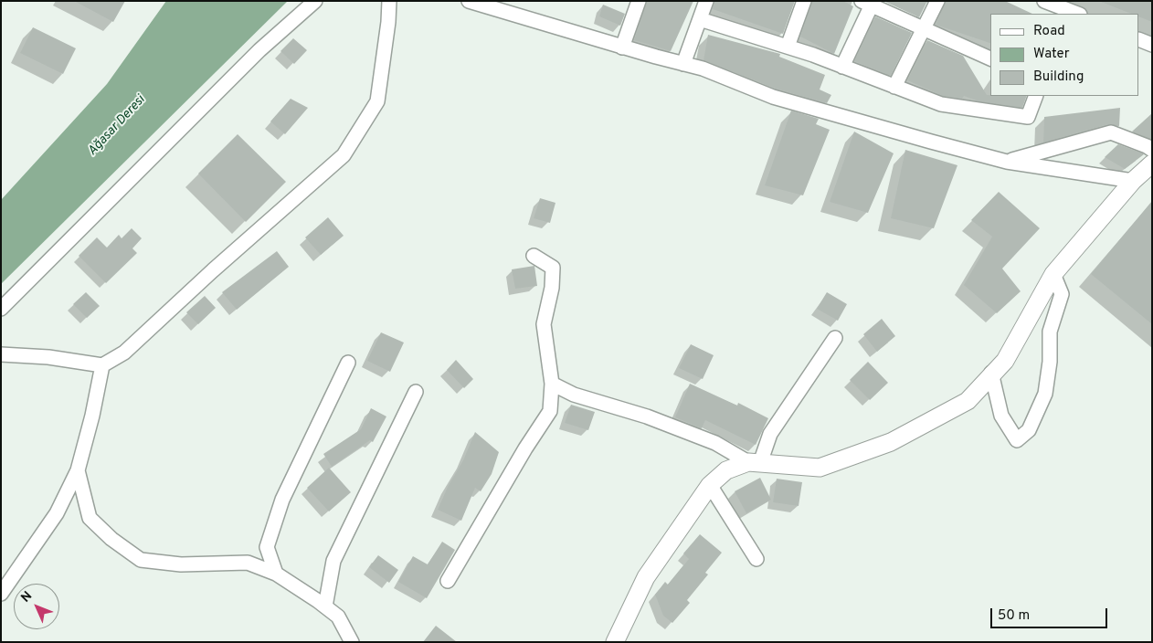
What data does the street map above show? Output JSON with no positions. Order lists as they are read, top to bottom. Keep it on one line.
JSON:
{"water":["Ağasar Deresi"],"legend":["Road","Water","Building"],"scale_bar":"50 m","north":"top left"}
